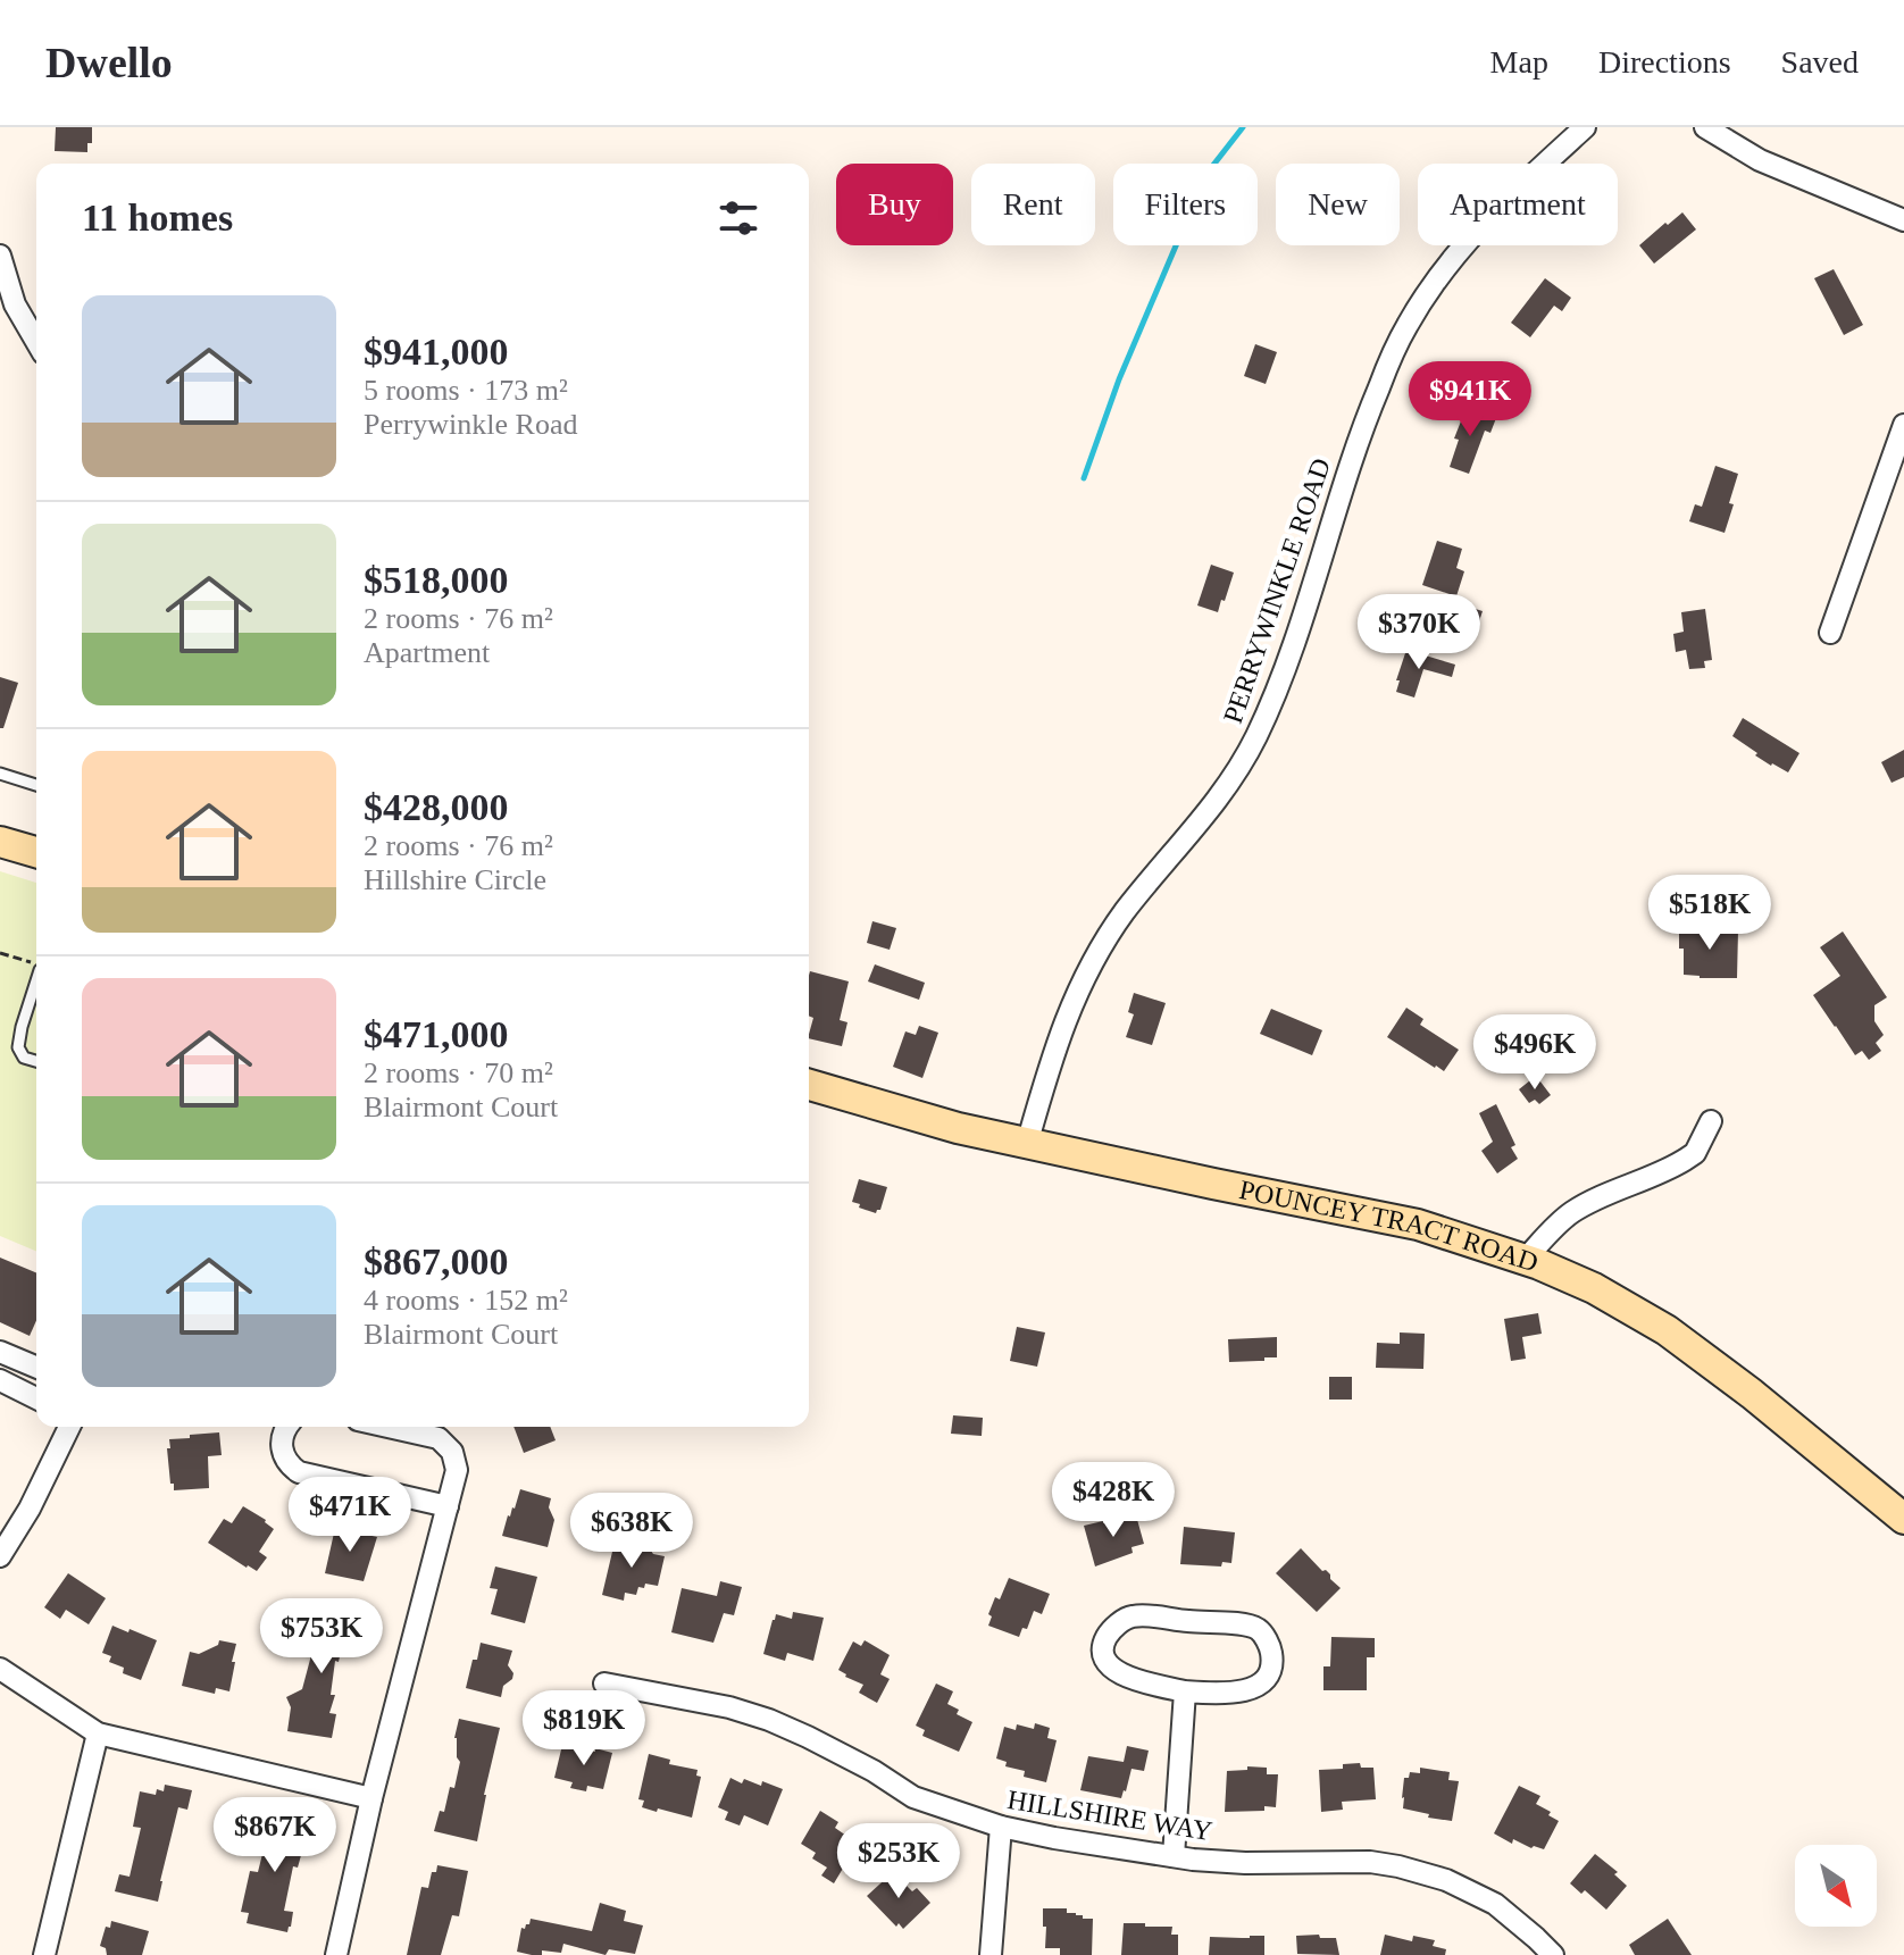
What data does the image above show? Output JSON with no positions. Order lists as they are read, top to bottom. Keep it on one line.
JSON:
{"streets":{"main road":["POUNCEY TRACT ROAD"],"street":["PERRYWINKLE ROAD","HILLSHIRE WAY"]},"crossings":[["PERRYWINKLE ROAD","POUNCEY TRACT ROAD"]],"north":"bottom right","page":{"header":"Dwello","nav":["Map","Directions","Saved"],"chip":["Buy","Rent","Filters","New","Apartment"],"heading":"11 homes","list":[{"name":"$941,000","note":"5 rooms · 173 m² · Perrywinkle Road"},{"name":"$518,000","note":"2 rooms · 76 m² · Apartment"},{"name":"$428,000","note":"2 rooms · 76 m² · Hillshire Circle"},{"name":"$471,000","note":"2 rooms · 70 m² · Blairmont Court"},{"name":"$867,000","note":"4 rooms · 152 m² · Blairmont Court"}],"price":["$941K","$370K","$518K","$496K","$428K","$471K","$638K","$753K","$819K","$867K","$253K"]}}
